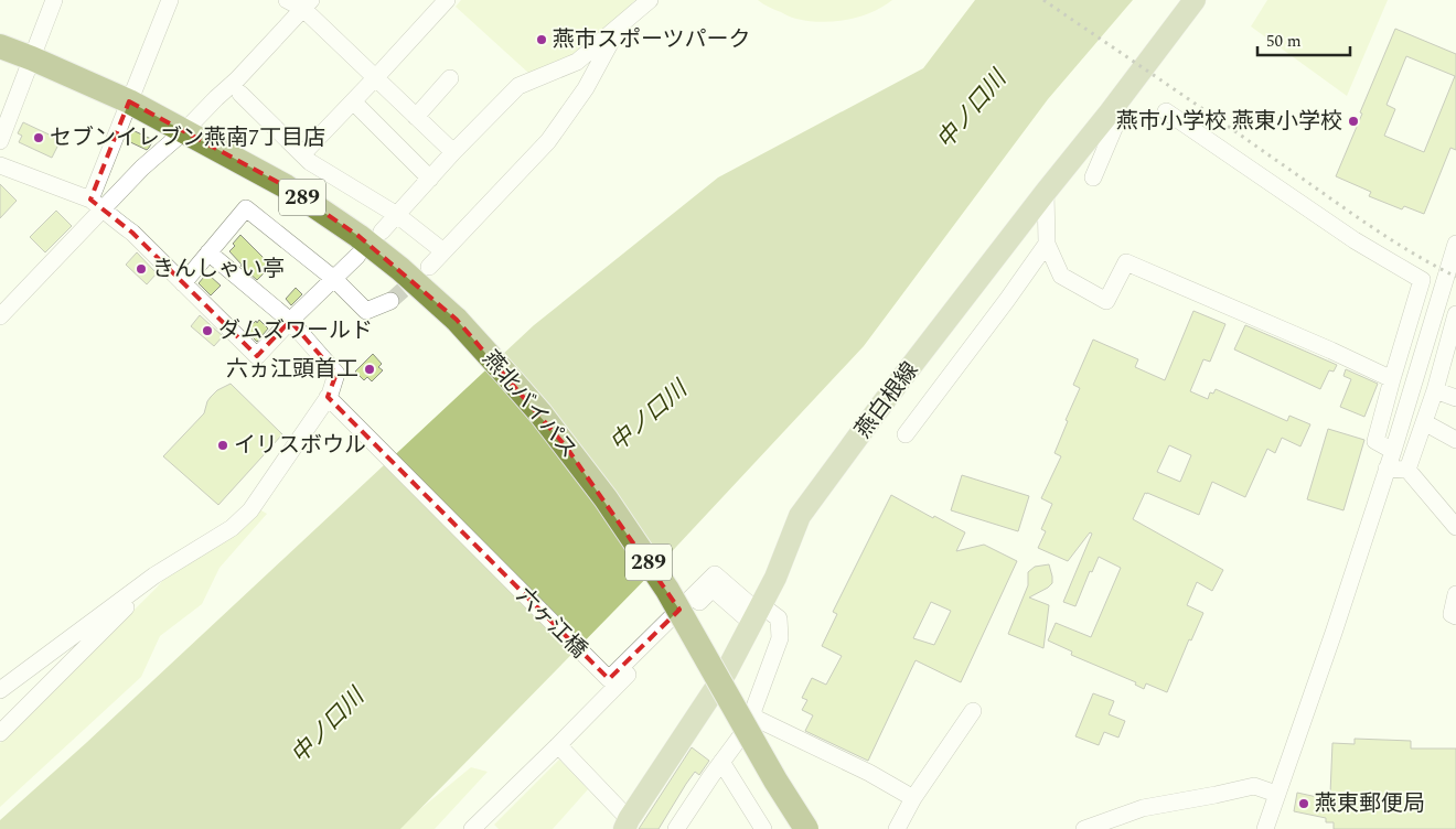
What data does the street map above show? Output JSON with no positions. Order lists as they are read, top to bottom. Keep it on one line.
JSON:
{"streets":{"highway":["289","燕北バイパス"],"main road":["燕白根線"],"street":["六ヶ江橋"]},"crossings":[["289","燕北バイパス"],["燕白根線","六ヶ江橋"]],"water":["中ノ口川"],"places":["燕市スポーツパーク","燕市小学校 燕東小学校","セブンイレブン燕南7丁目店","きんしゃい亭","ダムズワールド","六ヵ江頭首工","イリスボウル","燕東郵便局"],"scale_bar":"50 m"}
